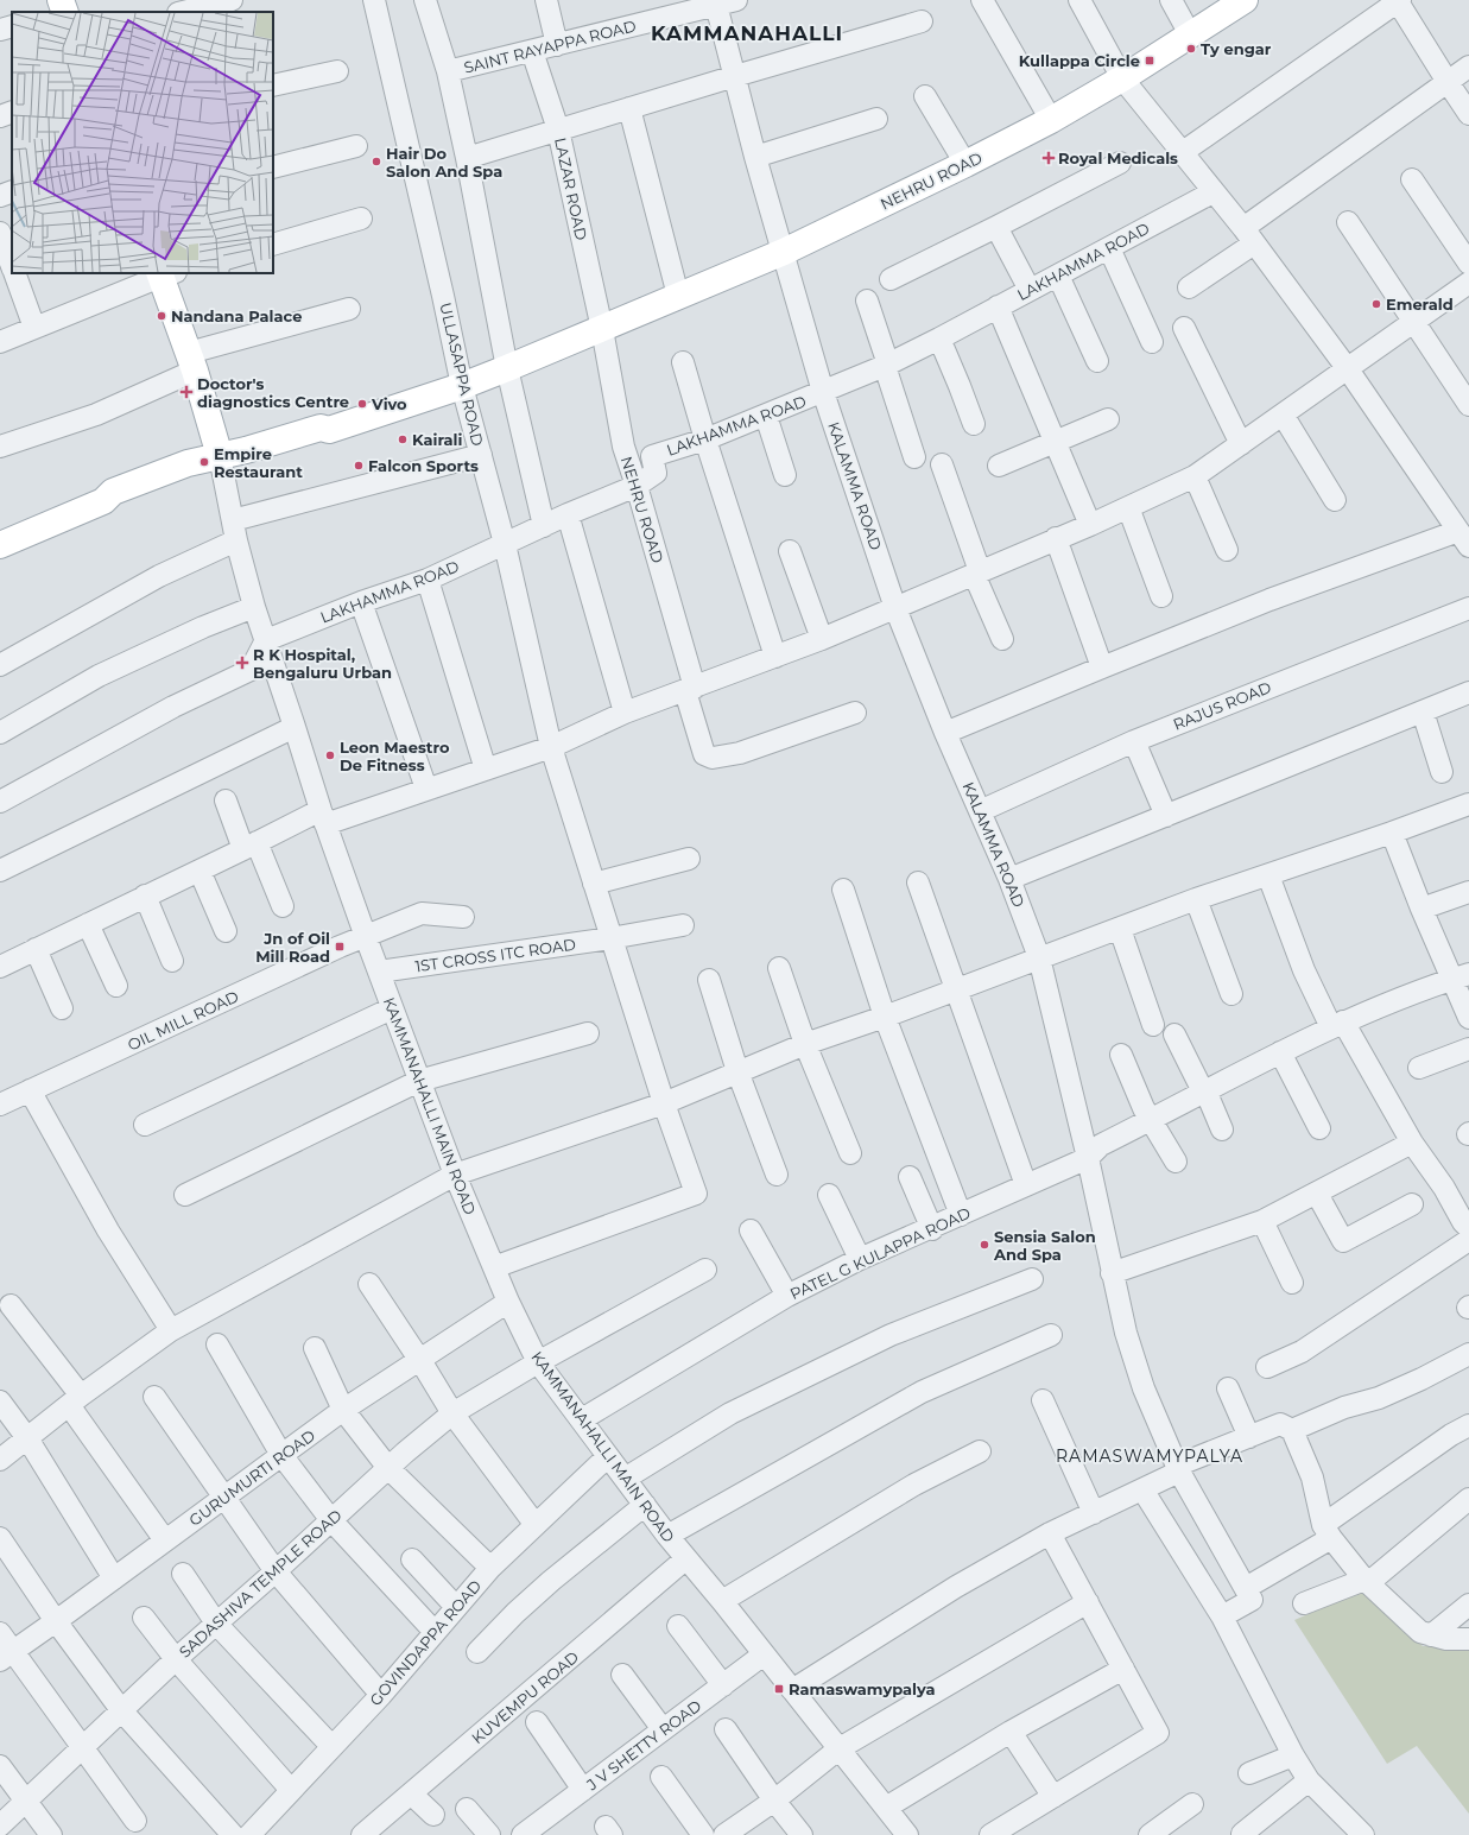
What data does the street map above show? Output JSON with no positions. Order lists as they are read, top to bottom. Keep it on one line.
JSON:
{"streets":{"main road":["NEHRU ROAD","KAMMANAHALLI MAIN ROAD"],"street":["SAINT RAYAPPA ROAD","LAZAR ROAD","LAKHAMMA ROAD","ULLASAPPA ROAD","KALAMMA ROAD","RAJUS ROAD","1ST CROSS ITC ROAD","OIL MILL ROAD","PATEL G KULAPPA ROAD","GURUMURTI ROAD","SADASHIVA TEMPLE ROAD","GOVINDAPPA ROAD","KUVEMPU ROAD","J V SHETTY ROAD"]},"crossings":[["SAINT RAYAPPA ROAD","LAZAR ROAD"],["SAINT RAYAPPA ROAD","KALAMMA ROAD"],["NEHRU ROAD","LAZAR ROAD"],["NEHRU ROAD","LAKHAMMA ROAD"],["NEHRU ROAD","ULLASAPPA ROAD"],["NEHRU ROAD","KALAMMA ROAD"],["NEHRU ROAD","KAMMANAHALLI MAIN ROAD"],["LAKHAMMA ROAD","ULLASAPPA ROAD"],["LAKHAMMA ROAD","KALAMMA ROAD"],["LAKHAMMA ROAD","KAMMANAHALLI MAIN ROAD"],["ULLASAPPA ROAD","1ST CROSS ITC ROAD"],["ULLASAPPA ROAD","KAMMANAHALLI MAIN ROAD"],["KALAMMA ROAD","RAJUS ROAD"],["KALAMMA ROAD","PATEL G KULAPPA ROAD"],["1ST CROSS ITC ROAD","KAMMANAHALLI MAIN ROAD"],["OIL MILL ROAD","KAMMANAHALLI MAIN ROAD"],["KAMMANAHALLI MAIN ROAD","PATEL G KULAPPA ROAD"],["KAMMANAHALLI MAIN ROAD","GURUMURTI ROAD"],["KAMMANAHALLI MAIN ROAD","SADASHIVA TEMPLE ROAD"],["KAMMANAHALLI MAIN ROAD","GOVINDAPPA ROAD"],["KAMMANAHALLI MAIN ROAD","KUVEMPU ROAD"],["KAMMANAHALLI MAIN ROAD","J V SHETTY ROAD"]],"districts":["KAMMANAHALLI","RAMASWAMYPALYA"],"places":{"other":["Ty engar","Hair Do Salon And Spa","Emerald","Nandana Palace","Vivo","Kairali","Empire Restaurant","Falcon Sports","Leon Maestro De Fitness","Sensia Salon And Spa"],"transit":["Kullappa Circle","Jn of Oil Mill Road","Ramaswamypalya"],"health":["Royal Medicals","Doctor's diagnostics Centre","R K Hospital, Bengaluru Urban"]}}
